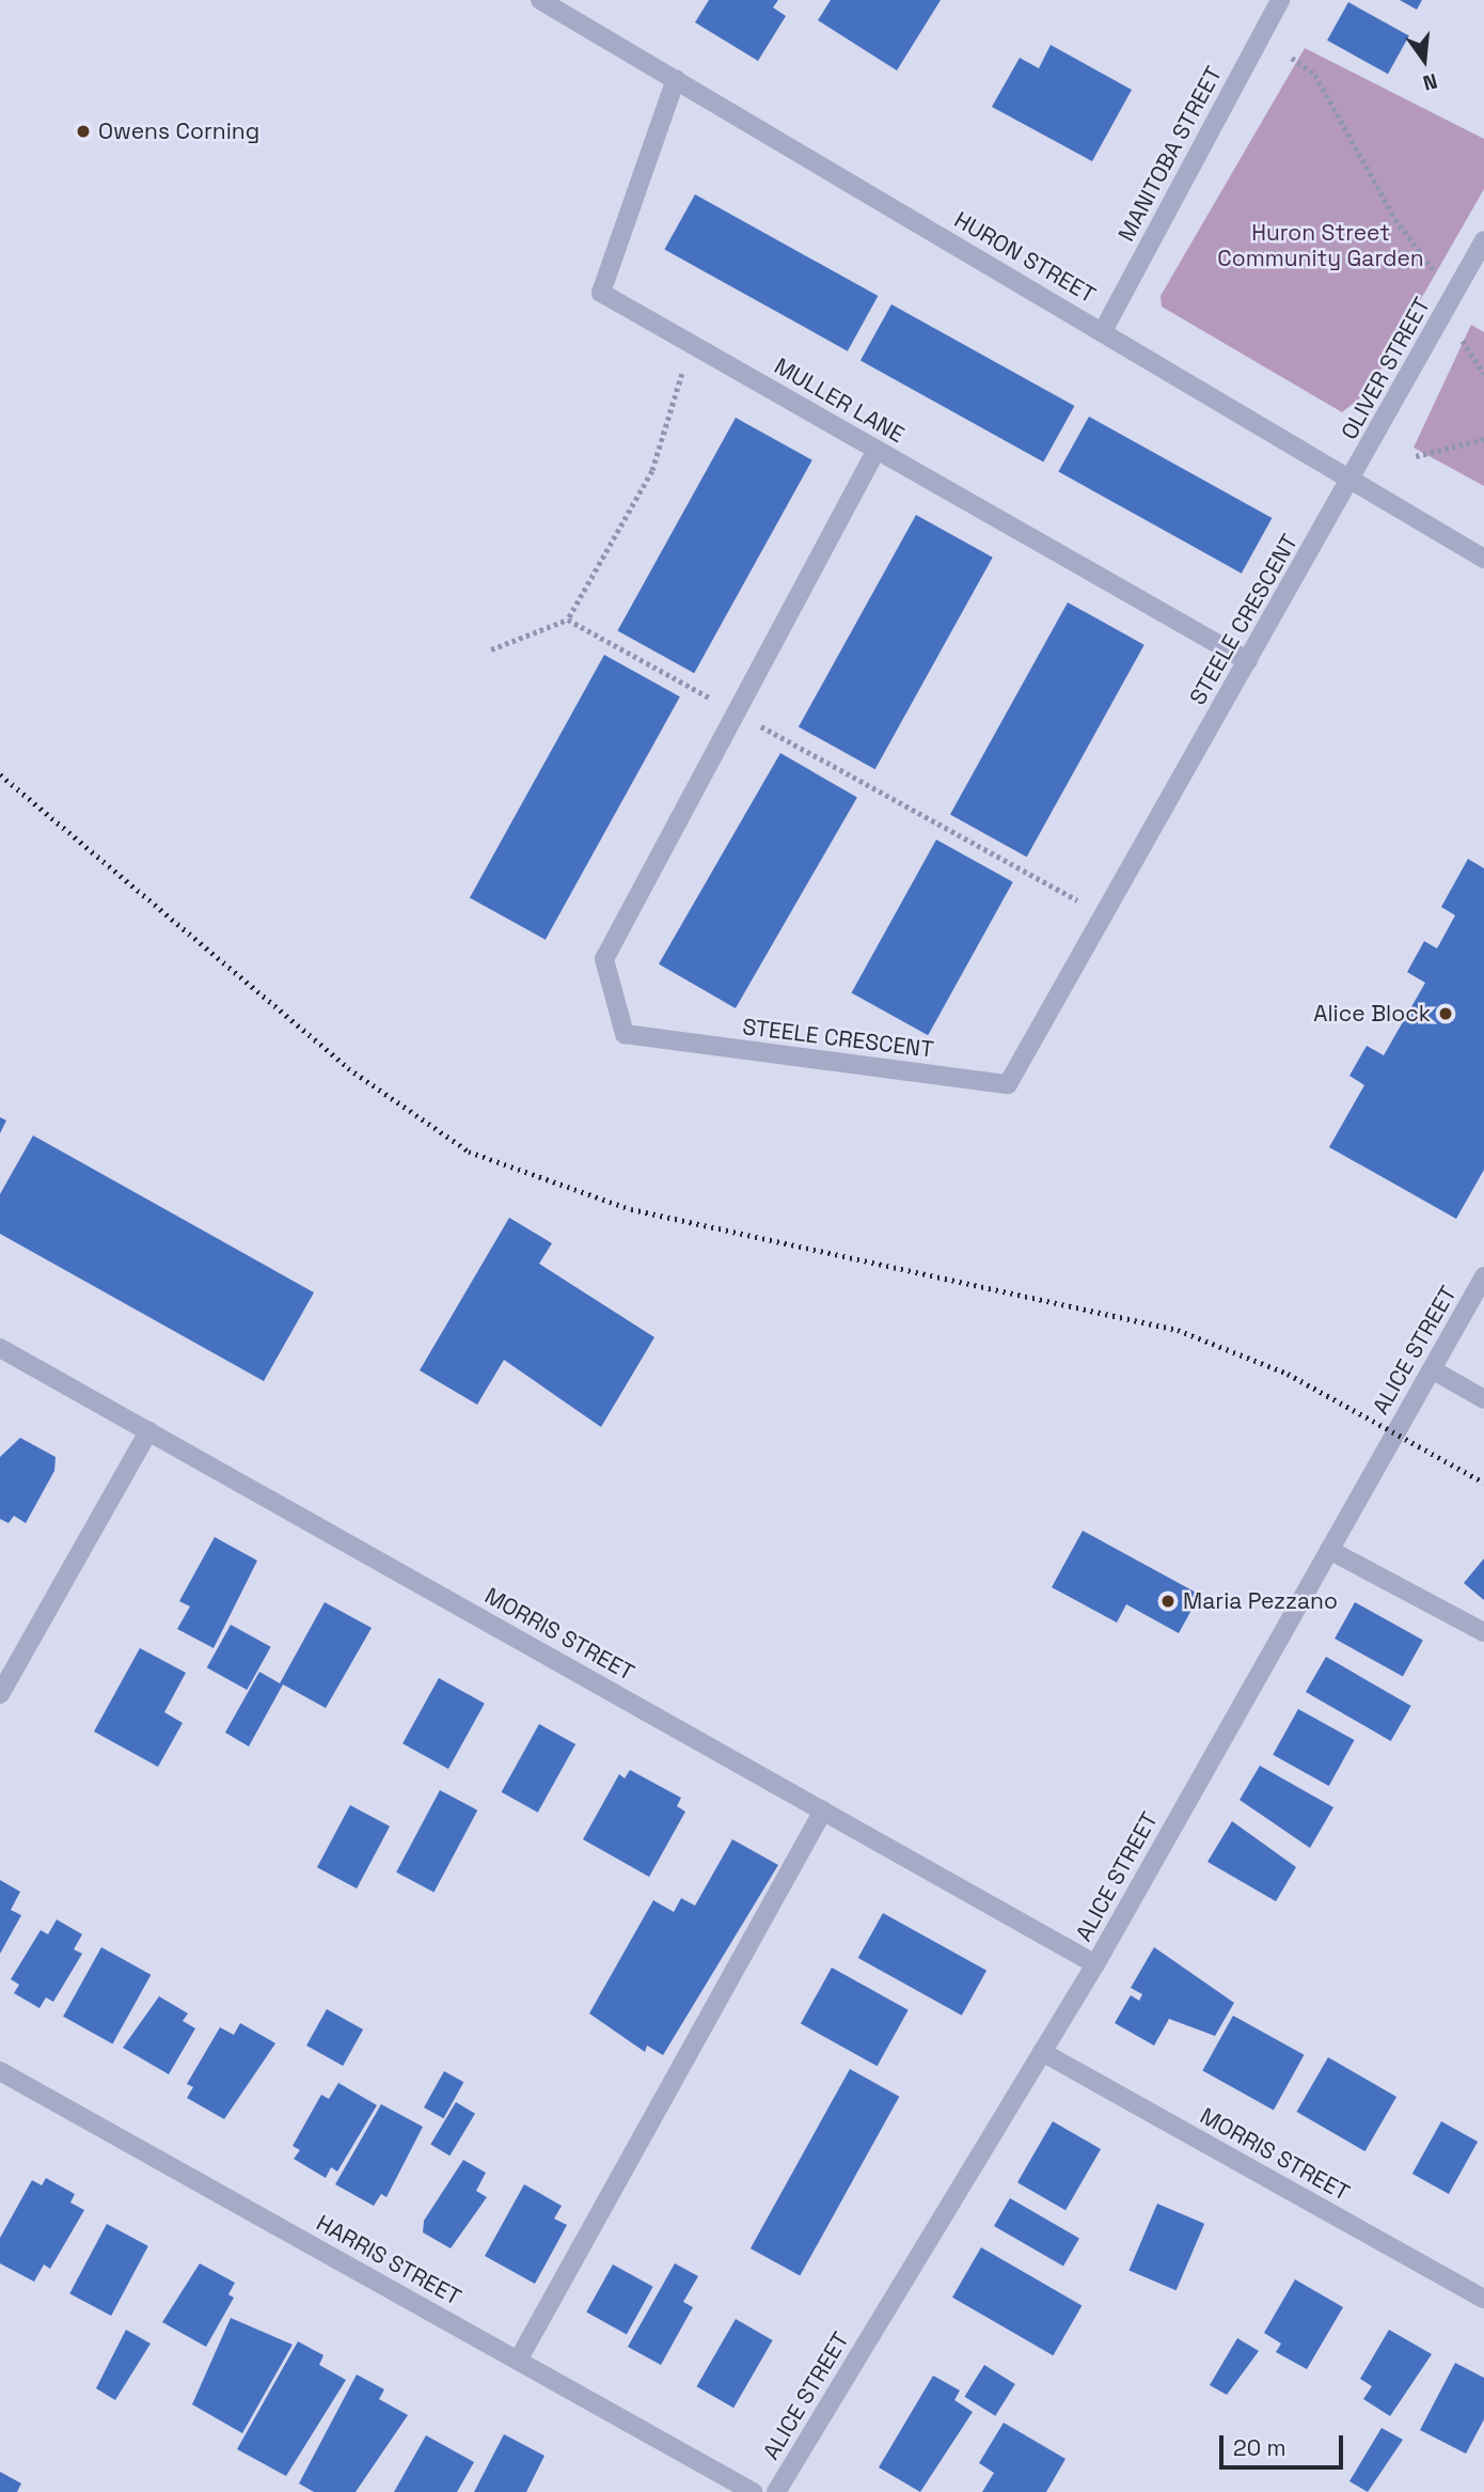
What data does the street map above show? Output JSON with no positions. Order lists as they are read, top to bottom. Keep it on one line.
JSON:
{"streets":{"street":["MANITOBA STREET","HURON STREET","OLIVER STREET","MULLER LANE","STEELE CRESCENT","ALICE STREET","MORRIS STREET","HARRIS STREET"]},"crossings":[["MANITOBA STREET","HURON STREET"],["HURON STREET","OLIVER STREET"],["HURON STREET","MULLER LANE"],["HURON STREET","STEELE CRESCENT"],["OLIVER STREET","STEELE CRESCENT"],["MULLER LANE","STEELE CRESCENT"],["ALICE STREET","MORRIS STREET"]],"parks":["Huron Street Community Garden"],"places":["Owens Corning","Alice Block","Maria Pezzano"],"scale_bar":"20 m","north":"bottom"}
